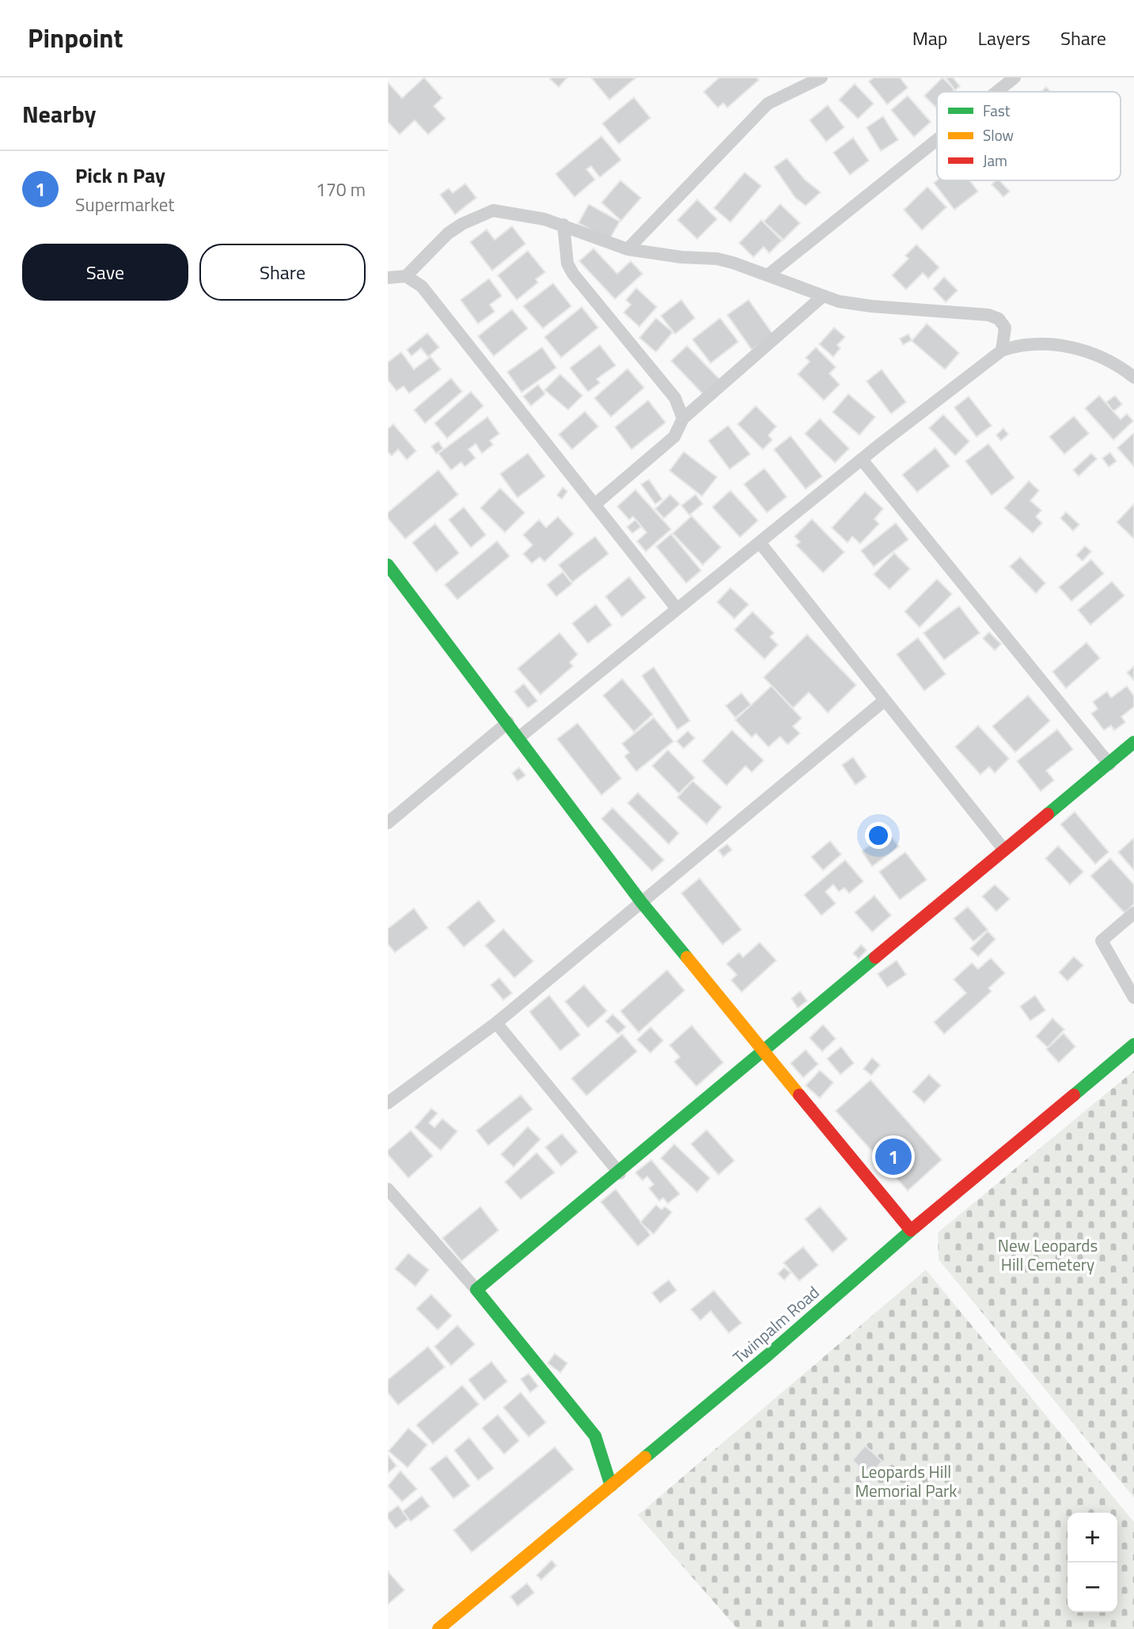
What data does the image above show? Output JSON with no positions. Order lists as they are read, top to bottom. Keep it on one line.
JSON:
{"streets":{"street":["Twinpalm Road"]},"parks":["New Leopards Hill Cemetery","Leopards Hill Memorial Park"],"legend":["Fast","Slow","Jam"],"page":{"header":"Pinpoint","nav":["Map","Layers","Share"],"heading":"Nearby","list":[{"mark":"1","name":"Pick n Pay","note":"Supermarket","value":"170 m"}],"buttons":["Save","Share"],"pins":"1","map_buttons":["+","−"]}}
